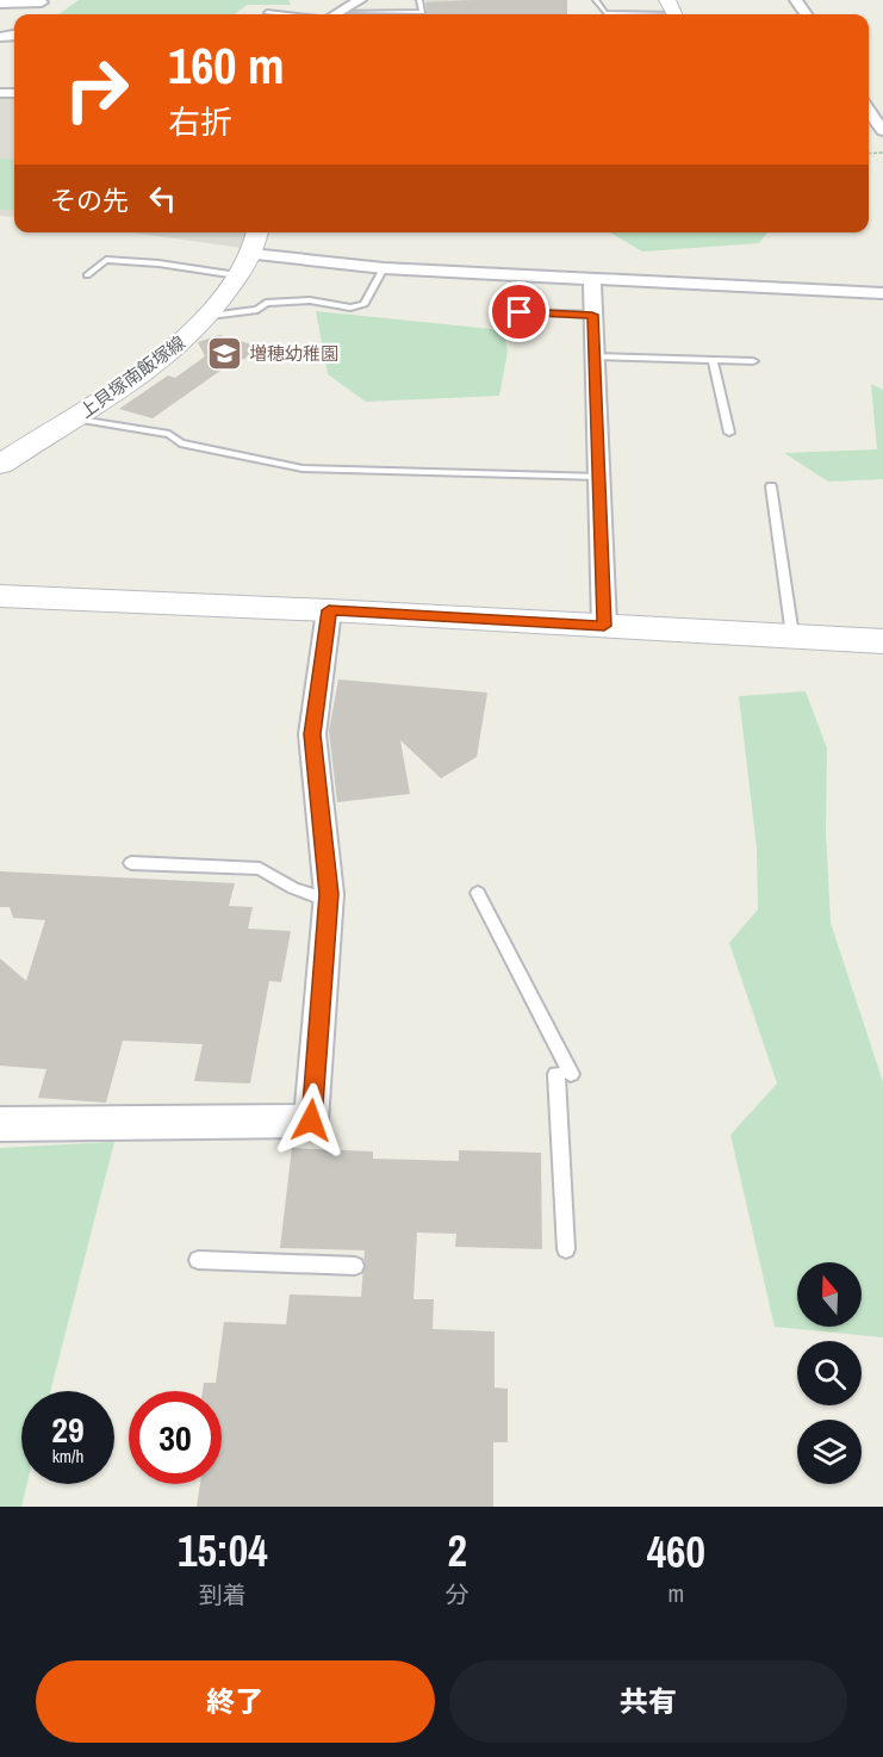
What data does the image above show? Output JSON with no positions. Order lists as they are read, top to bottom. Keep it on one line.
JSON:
{"streets":{"street":["上貝塚南飯塚線"]},"places":{"school or university":["増穂幼稚園"]},"north":"top","page":{"turn":["160 m","右折"],"then":"その先","speed":"29 km/h","limit":"30","eta":["15:04","到着","2","分","460","m"],"buttons":["終了","共有"]}}
